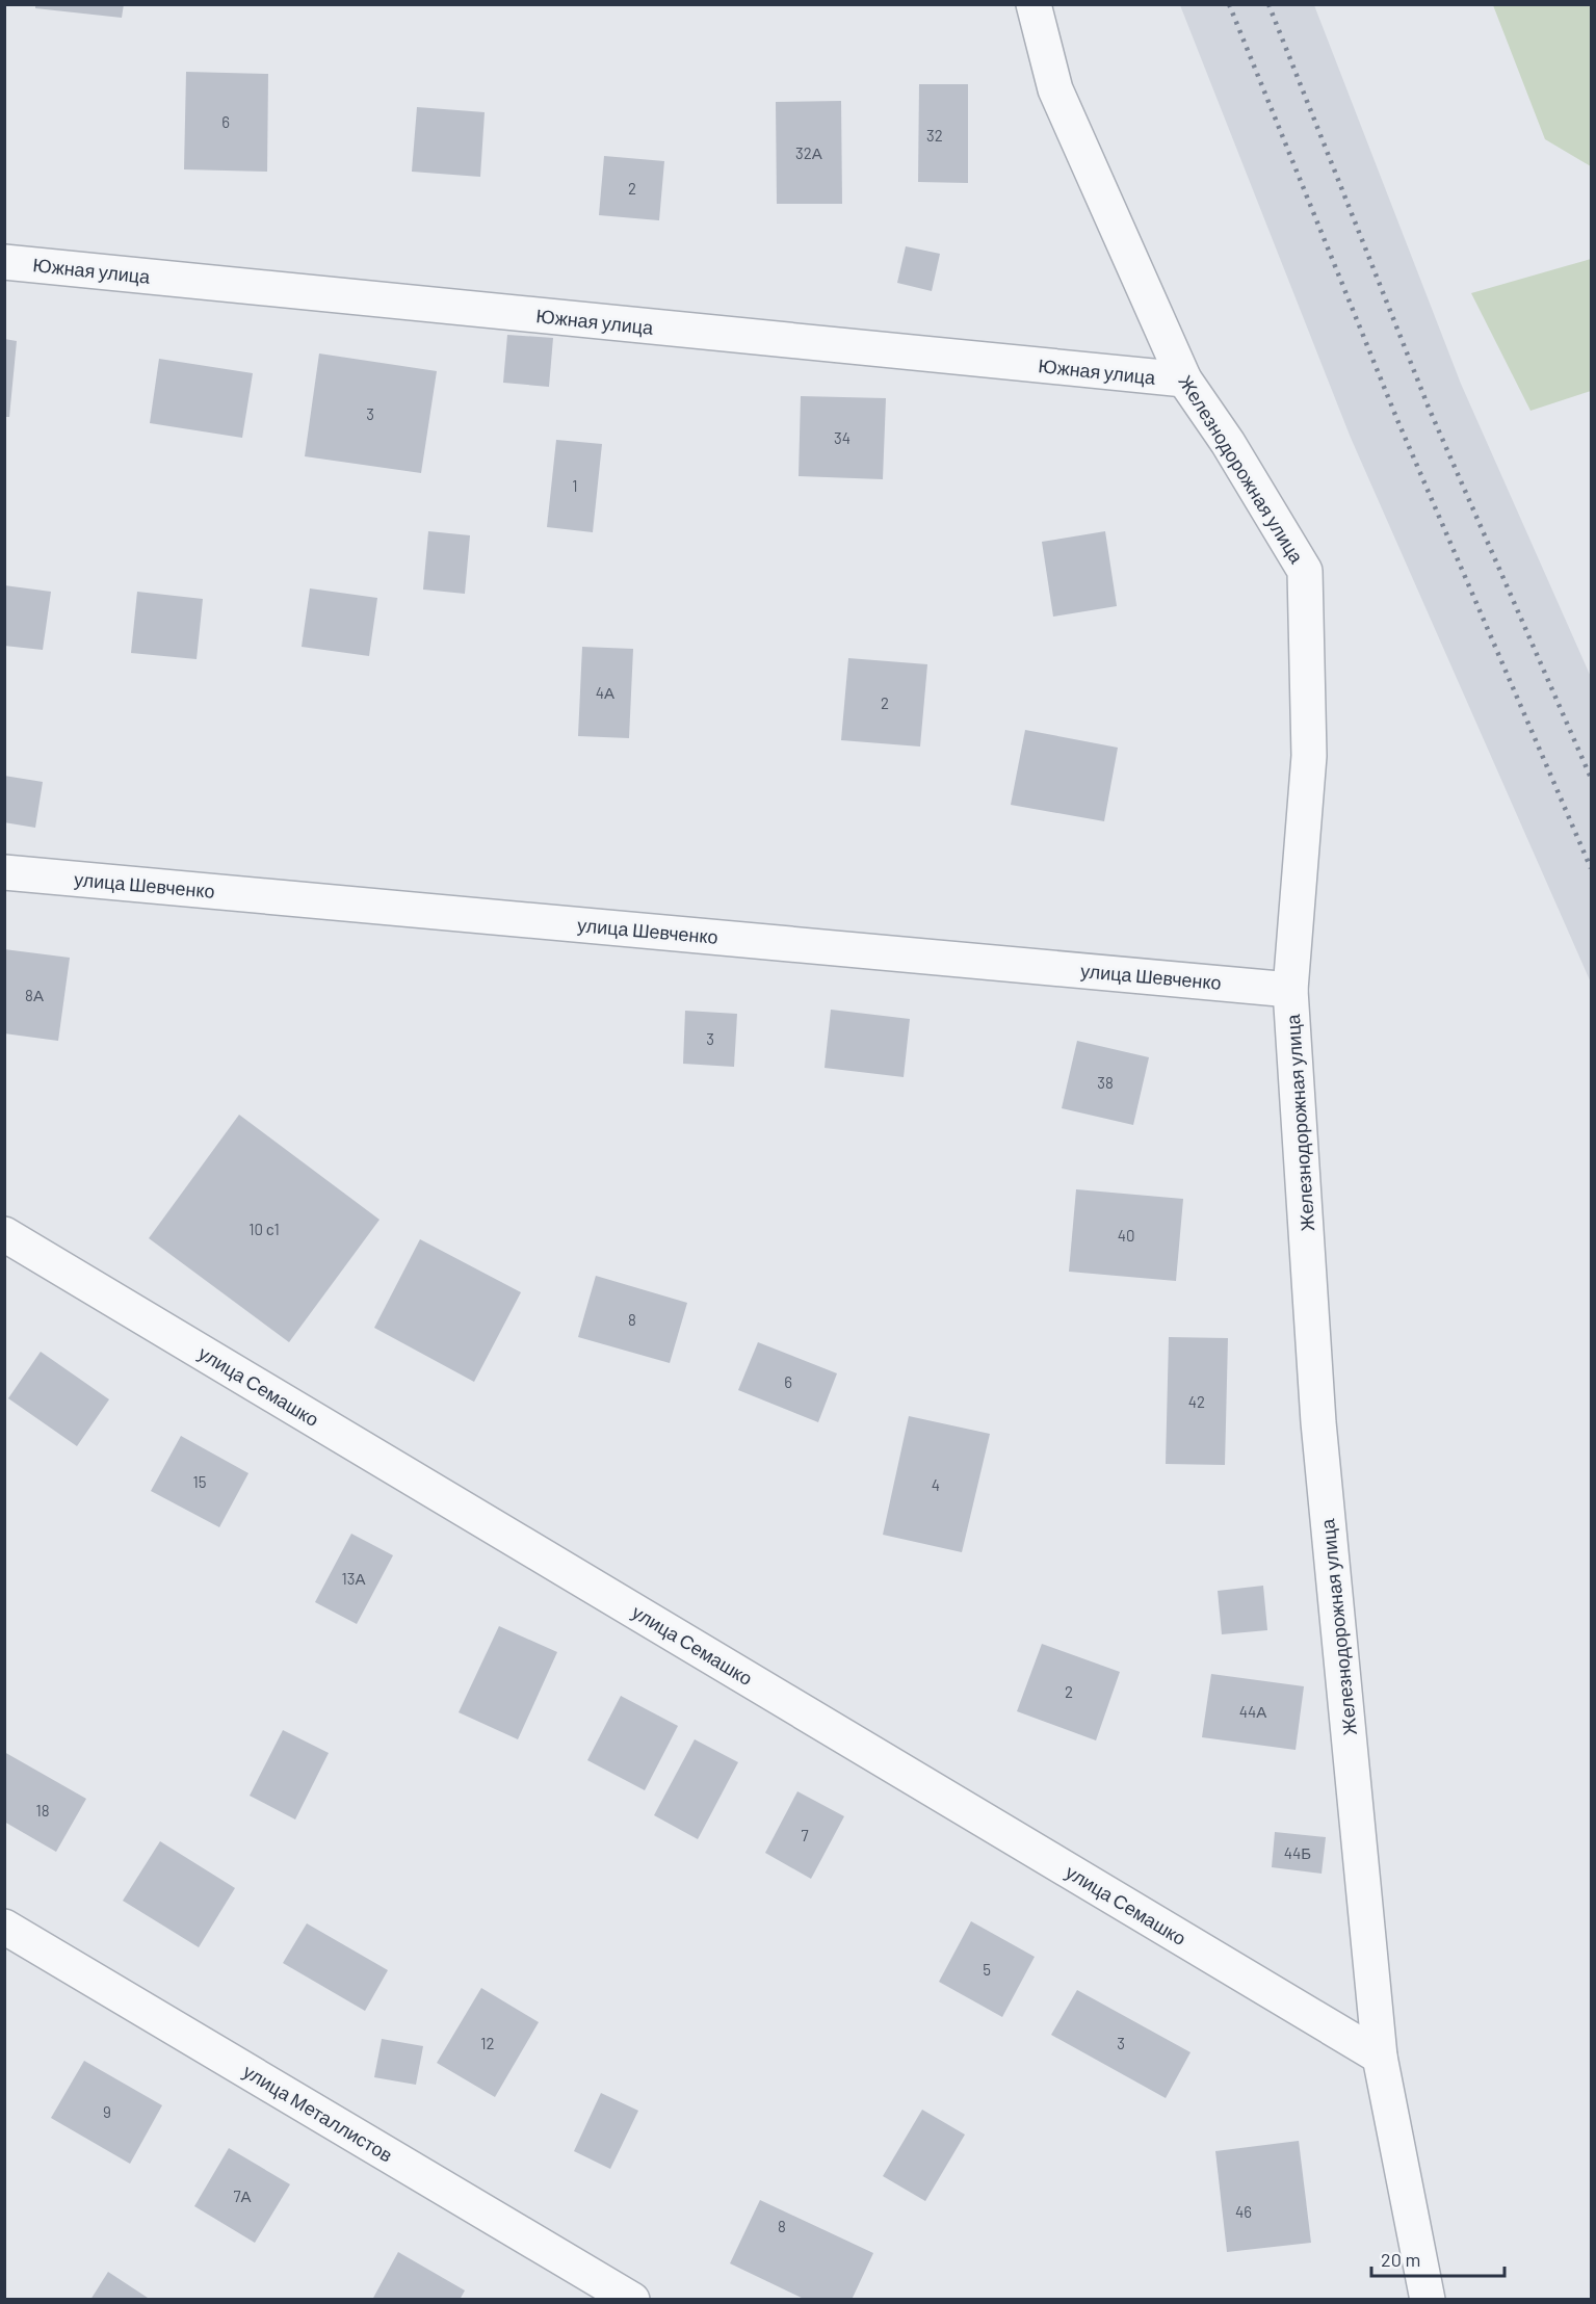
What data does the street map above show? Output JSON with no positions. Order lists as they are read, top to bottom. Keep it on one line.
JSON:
{"streets":{"street":["Южная улица","Железнодорожная улица","улица Шевченко","улица Семашко","улица Металлистов"]},"crossings":[["Южная улица","Железнодорожная улица"],["Железнодорожная улица","улица Шевченко"],["Железнодорожная улица","улица Семашко"]],"house_numbers":["6","32","32А","2","3","34","1","4А","2","8А","3","38","10 с1","40","8","6","42","15","4","13А","2","44А","18","7","44Б","5","12","3","9","7А","46","8"],"scale_bar":"20 m"}
